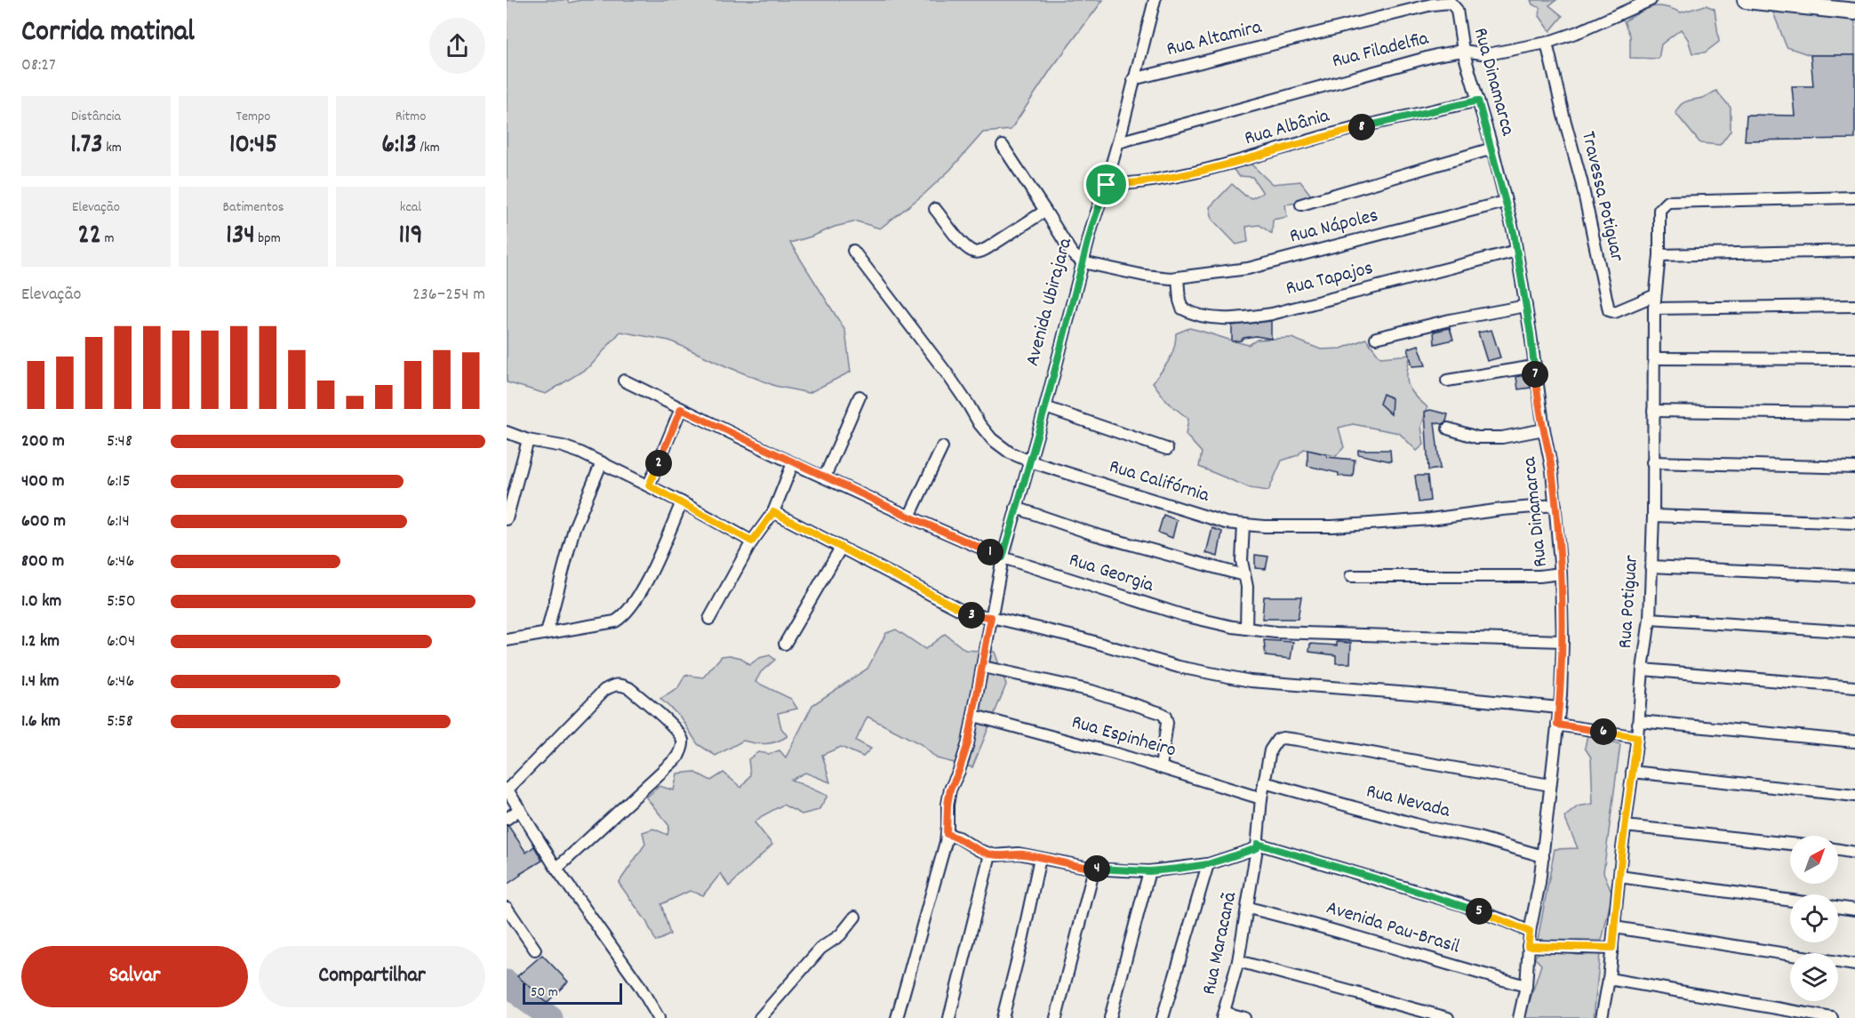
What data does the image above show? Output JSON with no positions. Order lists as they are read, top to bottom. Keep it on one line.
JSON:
{"streets":{"street":["Rua Altamira","Rua Filadelfia","Rua Dinamarca","Rua Albânia","Travessa Potiguar","Rua Nápoles","Rua Tapajos","Avenida Ubirajara","Rua Califórnia","Rua Georgia","Rua Potiguar","Rua Espinheiro","Rua Nevada","Avenida Pau-Brasil","Rua Maracanã"]},"crossings":[["Rua Altamira","Rua Dinamarca"],["Rua Altamira","Avenida Ubirajara"],["Rua Filadelfia","Rua Dinamarca"],["Rua Filadelfia","Travessa Potiguar"],["Rua Filadelfia","Avenida Ubirajara"],["Rua Dinamarca","Rua Albânia"],["Rua Dinamarca","Rua Nápoles"],["Rua Dinamarca","Rua Tapajos"],["Rua Dinamarca","Rua Califórnia"],["Rua Dinamarca","Rua Georgia"],["Rua Dinamarca","Rua Nevada"],["Rua Dinamarca","Avenida Pau-Brasil"],["Rua Dinamarca","Rua Maracanã"],["Rua Albânia","Avenida Ubirajara"],["Travessa Potiguar","Rua Potiguar"],["Rua Nápoles","Rua Tapajos"],["Rua Nápoles","Avenida Ubirajara"],["Avenida Ubirajara","Rua Califórnia"],["Avenida Ubirajara","Rua Georgia"],["Avenida Ubirajara","Rua Espinheiro"],["Rua Espinheiro","Rua Maracanã"],["Rua Nevada","Rua Maracanã"],["Avenida Pau-Brasil","Rua Maracanã"]],"scale_bar":"50 m","north":"top right","page":{"heading":["Corrida matinal","08:27"],"stats":[["Distância","1.73 km"],["Tempo","10:45"],["Ritmo","6:13 /km"],["Elevação","22 m"],["Batimentos","134 bpm"],["kcal","119"]],"pins":["8","7","2","1","3","6","4","5"],"chart":["Elevação","236–254 m"],"list":[{"name":"200 m","note":"5:48"},{"name":"400 m","note":"6:15"},{"name":"600 m","note":"6:14"},{"name":"800 m","note":"6:46"},{"name":"1.0 km","note":"5:50"},{"name":"1.2 km","note":"6:04"},{"name":"1.4 km","note":"6:46"},{"name":"1.6 km","note":"5:58"}],"buttons":["Salvar","Compartilhar"],"scale":"50 m"}}
